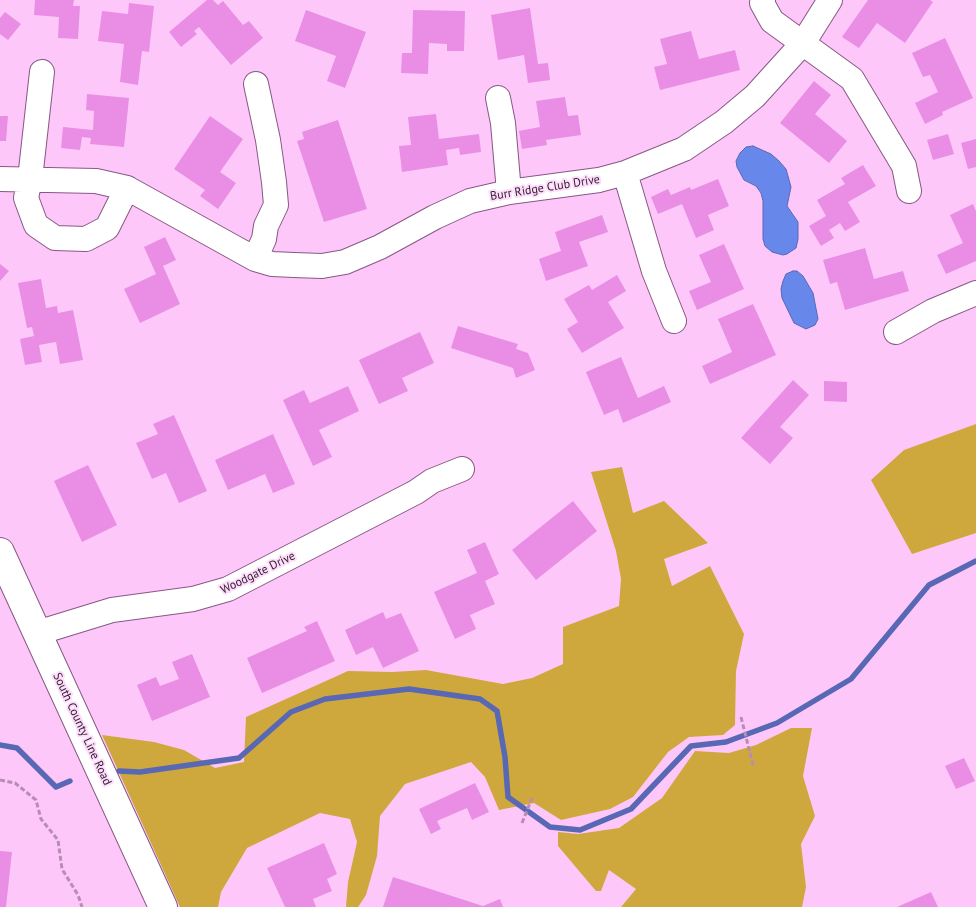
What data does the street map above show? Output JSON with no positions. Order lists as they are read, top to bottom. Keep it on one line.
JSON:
{"streets":{"main road":["South County Line Road"],"street":["Burr Ridge Club Drive","Woodgate Drive"]},"crossings":[["Woodgate Drive","South County Line Road"]]}
